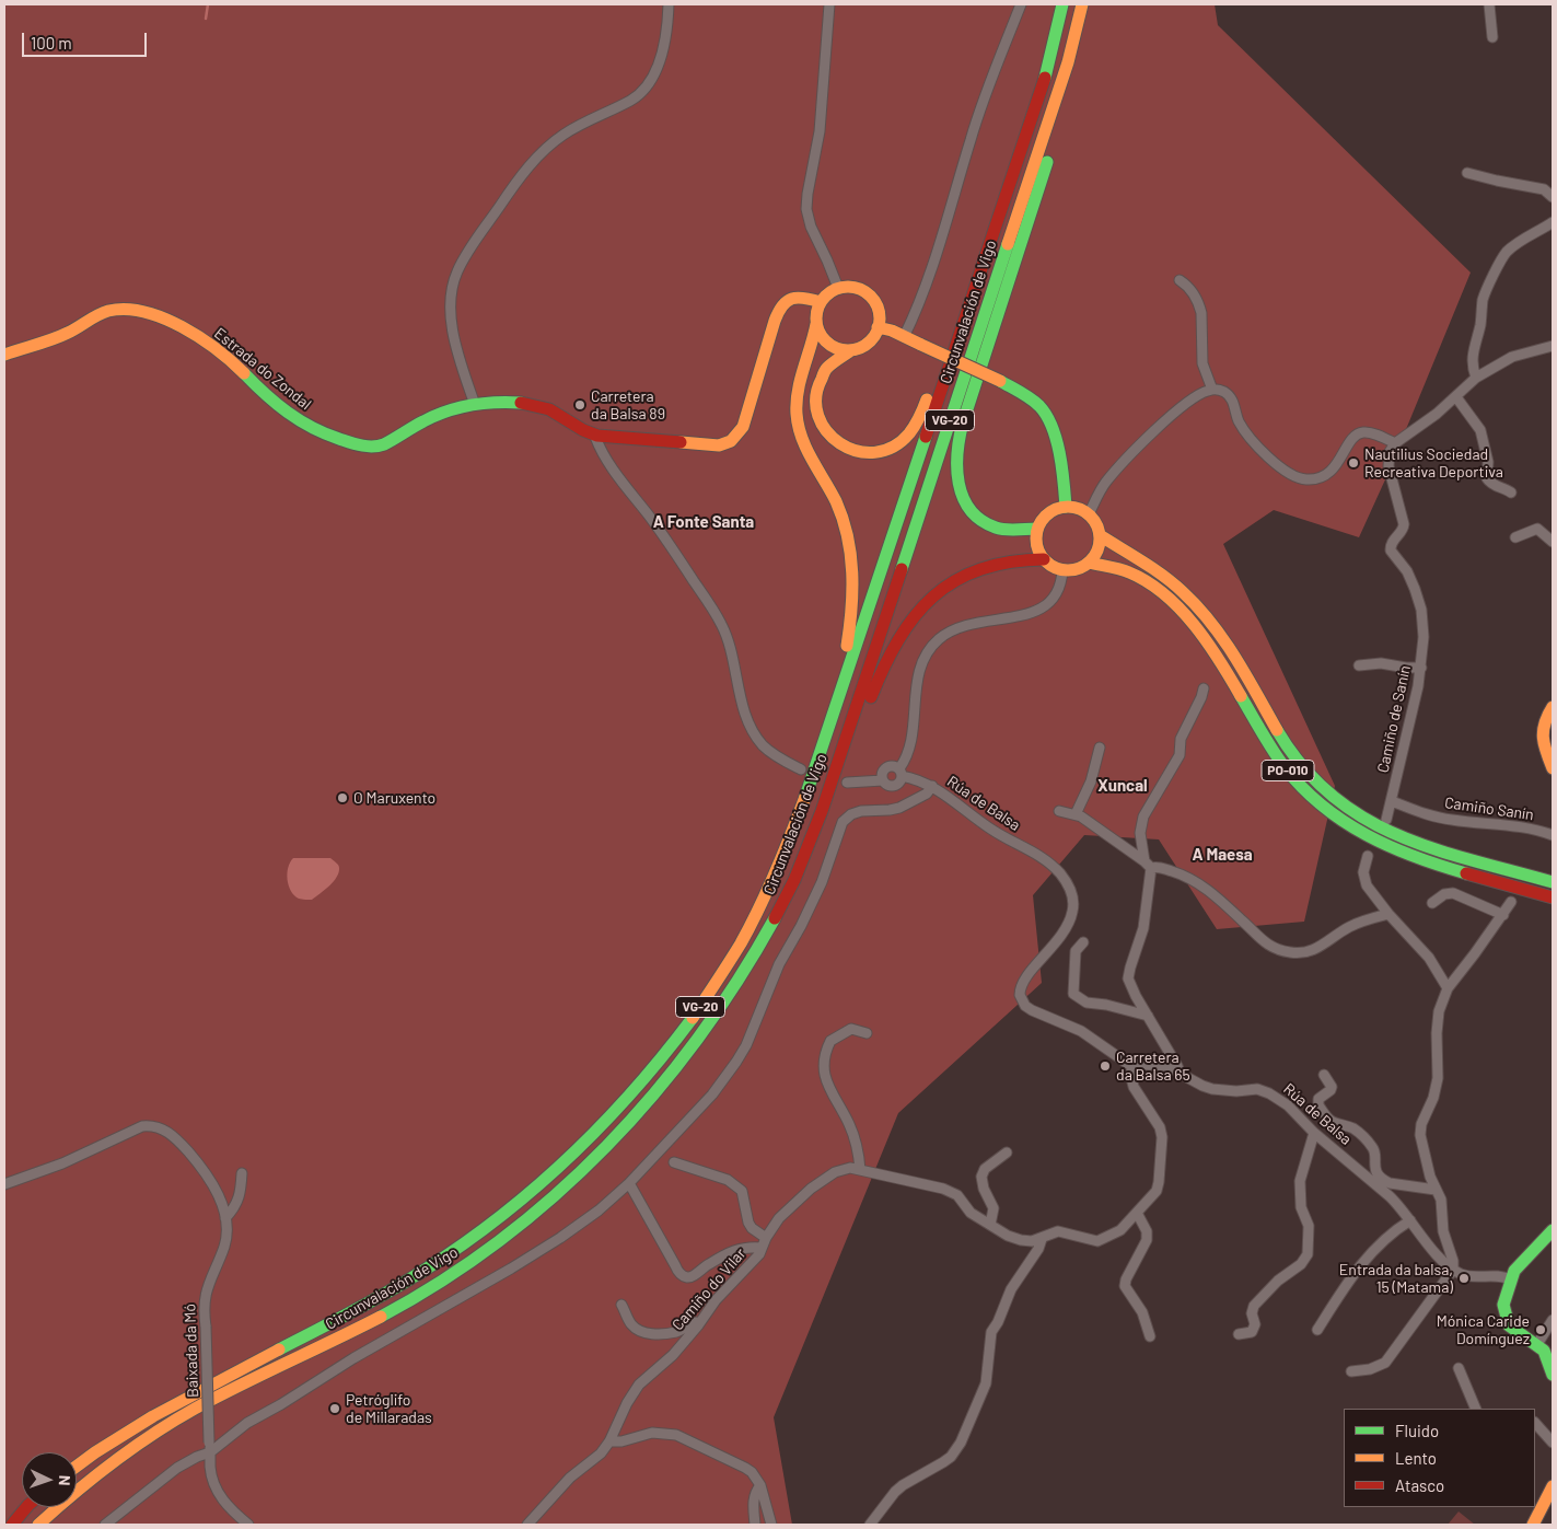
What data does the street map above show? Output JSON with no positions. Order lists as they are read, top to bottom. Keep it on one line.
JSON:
{"streets":{"main road":["Circunvalación de Vigo","Estrada do Zondal","VG-20","PO-010"],"street":["Camiño de Sanín","Rúa de Balsa","Camiño Sanín","Camiño do Vilar","Baixada da Mó"]},"crossings":[["Camiño de Sanín","Camiño Sanín"],["Rúa de Balsa","Camiño do Vilar"]],"districts":["A Fonte Santa","Xuncal","A Maesa"],"places":["Carretera da Balsa 89","Nautilius Sociedad Recreativa Deportiva","O Maruxento","Carretera da Balsa 65","Entrada da balsa, 15 (Matama)","Mónica Caride Domínguez","Petróglifo de Millaradas"],"legend":["Fluido","Lento","Atasco"],"scale_bar":"100 m","north":"right"}
